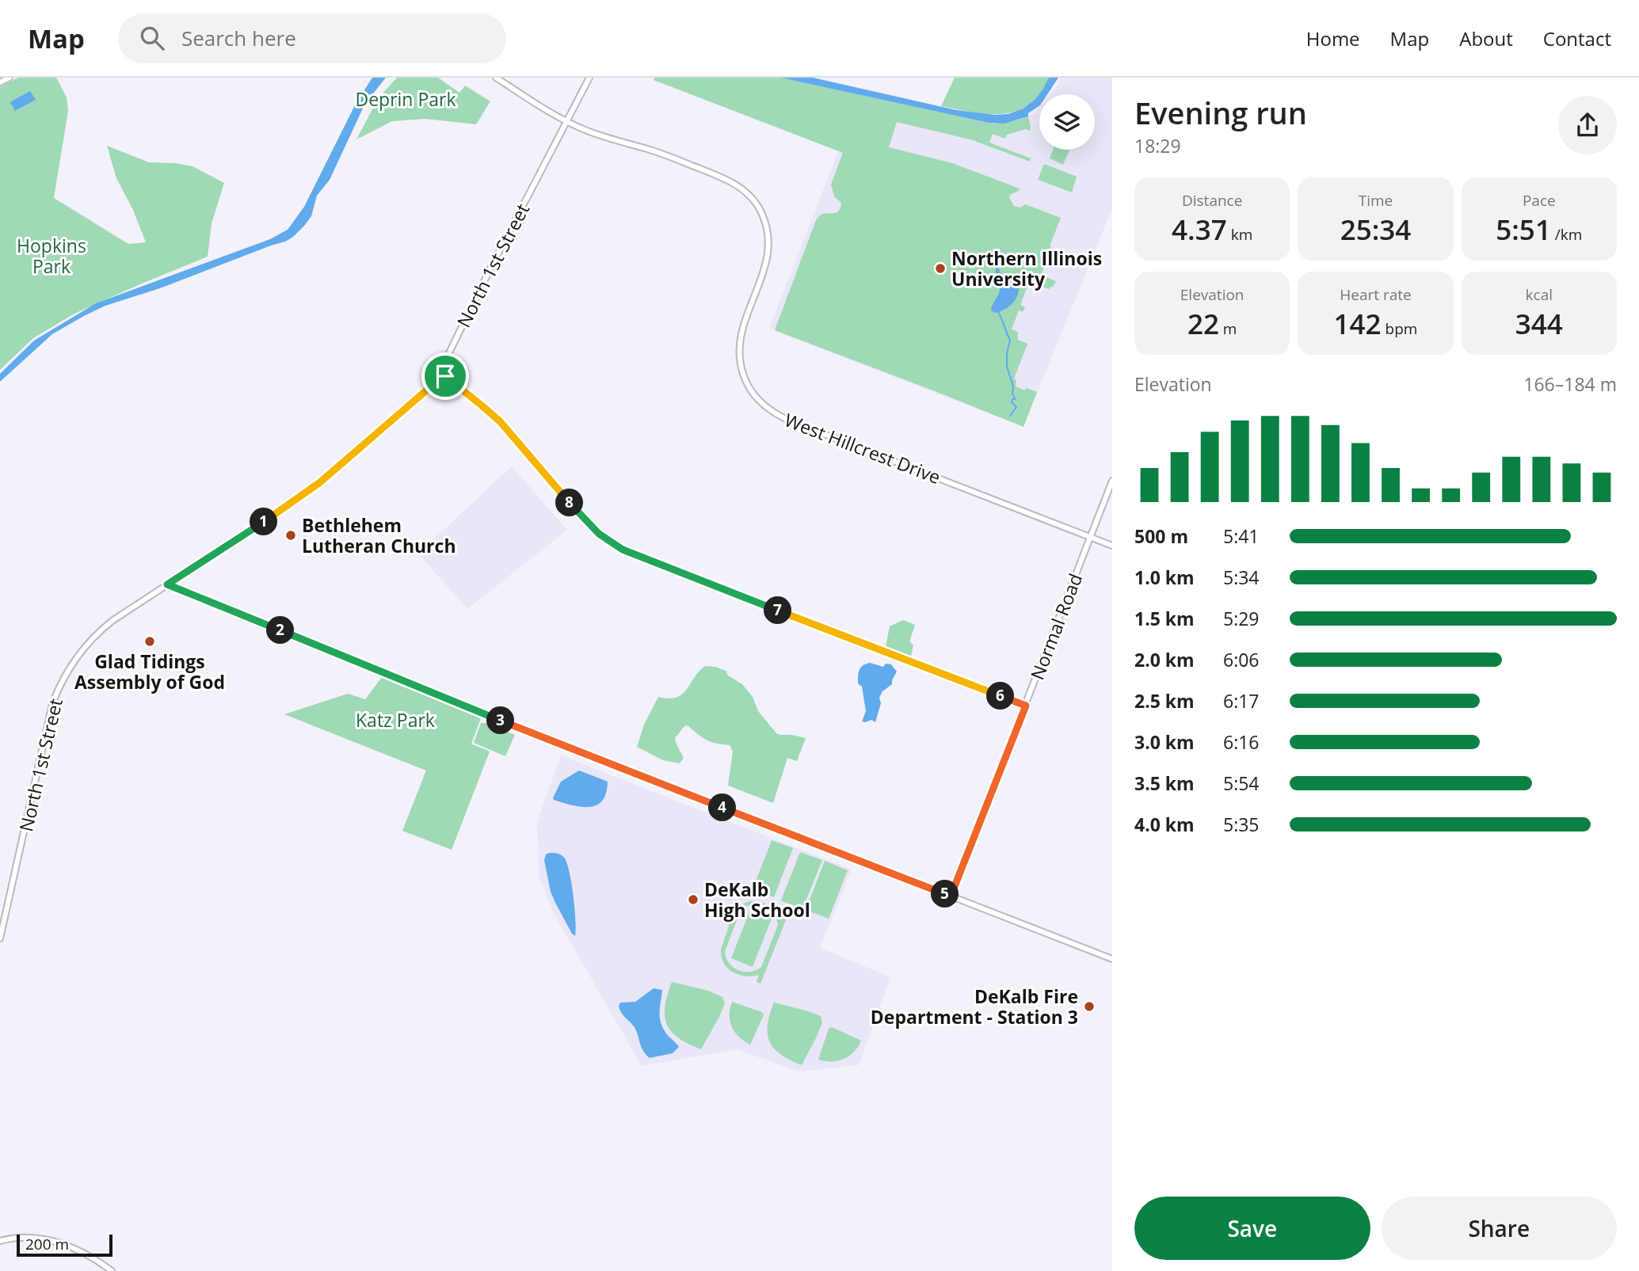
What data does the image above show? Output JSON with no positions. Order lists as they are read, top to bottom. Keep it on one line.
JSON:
{"streets":{"street":["North 1st Street","West Hillcrest Drive","Normal Road"]},"crossings":[["North 1st Street","West Hillcrest Drive"],["West Hillcrest Drive","Normal Road"]],"parks":["Deprin Park","Hopkins Park","Katz Park"],"places":["Northern Illinois University","Bethlehem Lutheran Church","Glad Tidings Assembly of God","DeKalb High School","DeKalb Fire Department - Station 3"],"scale_bar":"200 m","page":{"header":"Map","search":"Search here","nav":["Home","Map","About","Contact"],"heading":["Evening run","18:29"],"stats":[["Distance","4.37 km"],["Time","25:34"],["Pace","5:51 /km"],["Elevation","22 m"],["Heart rate","142 bpm"],["kcal","344"]],"chart":["Elevation","166–184 m"],"pins":["8","1","7","2","6","3","4","5"],"list":[{"name":"500 m","note":"5:41"},{"name":"1.0 km","note":"5:34"},{"name":"1.5 km","note":"5:29"},{"name":"2.0 km","note":"6:06"},{"name":"2.5 km","note":"6:17"},{"name":"3.0 km","note":"6:16"},{"name":"3.5 km","note":"5:54"},{"name":"4.0 km","note":"5:35"}],"buttons":["Save","Share"],"scale":"200 m"}}
